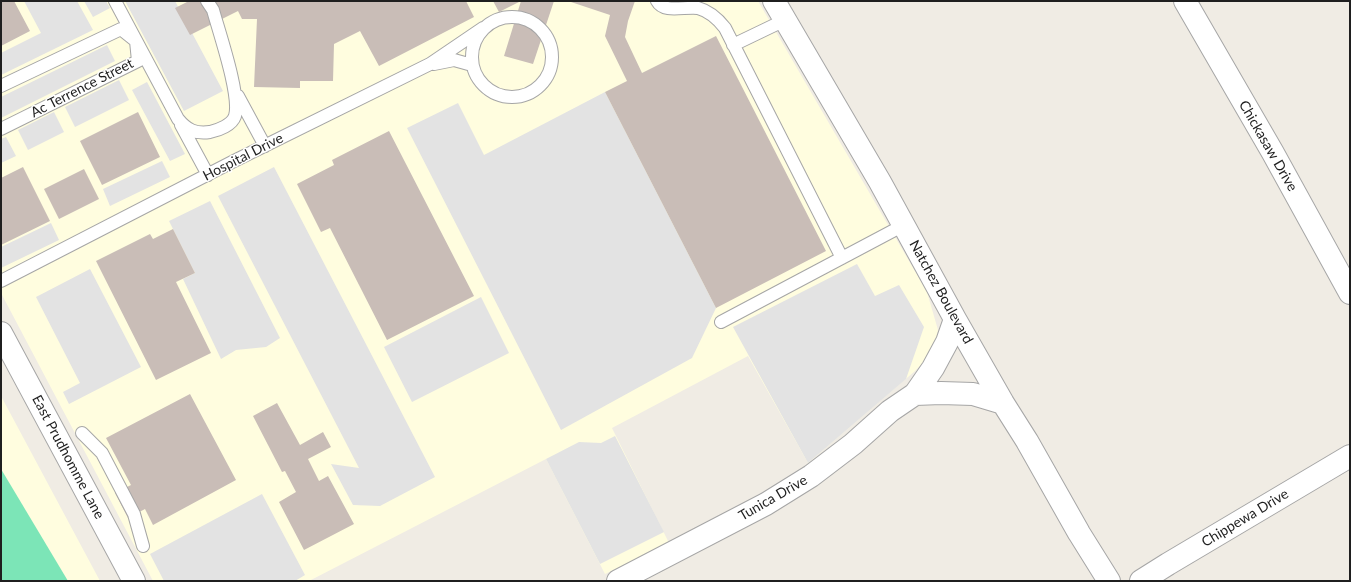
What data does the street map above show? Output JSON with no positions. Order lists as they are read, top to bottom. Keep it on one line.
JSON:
{"streets":{"street":["Chickasaw Drive","Natchez Boulevard","East Prudhomme Lane","Tunica Drive","Chippewa Drive"],"lane":["Ac Terrence Street","Hospital Drive"]},"crossings":[["Natchez Boulevard","Tunica Drive"]]}
